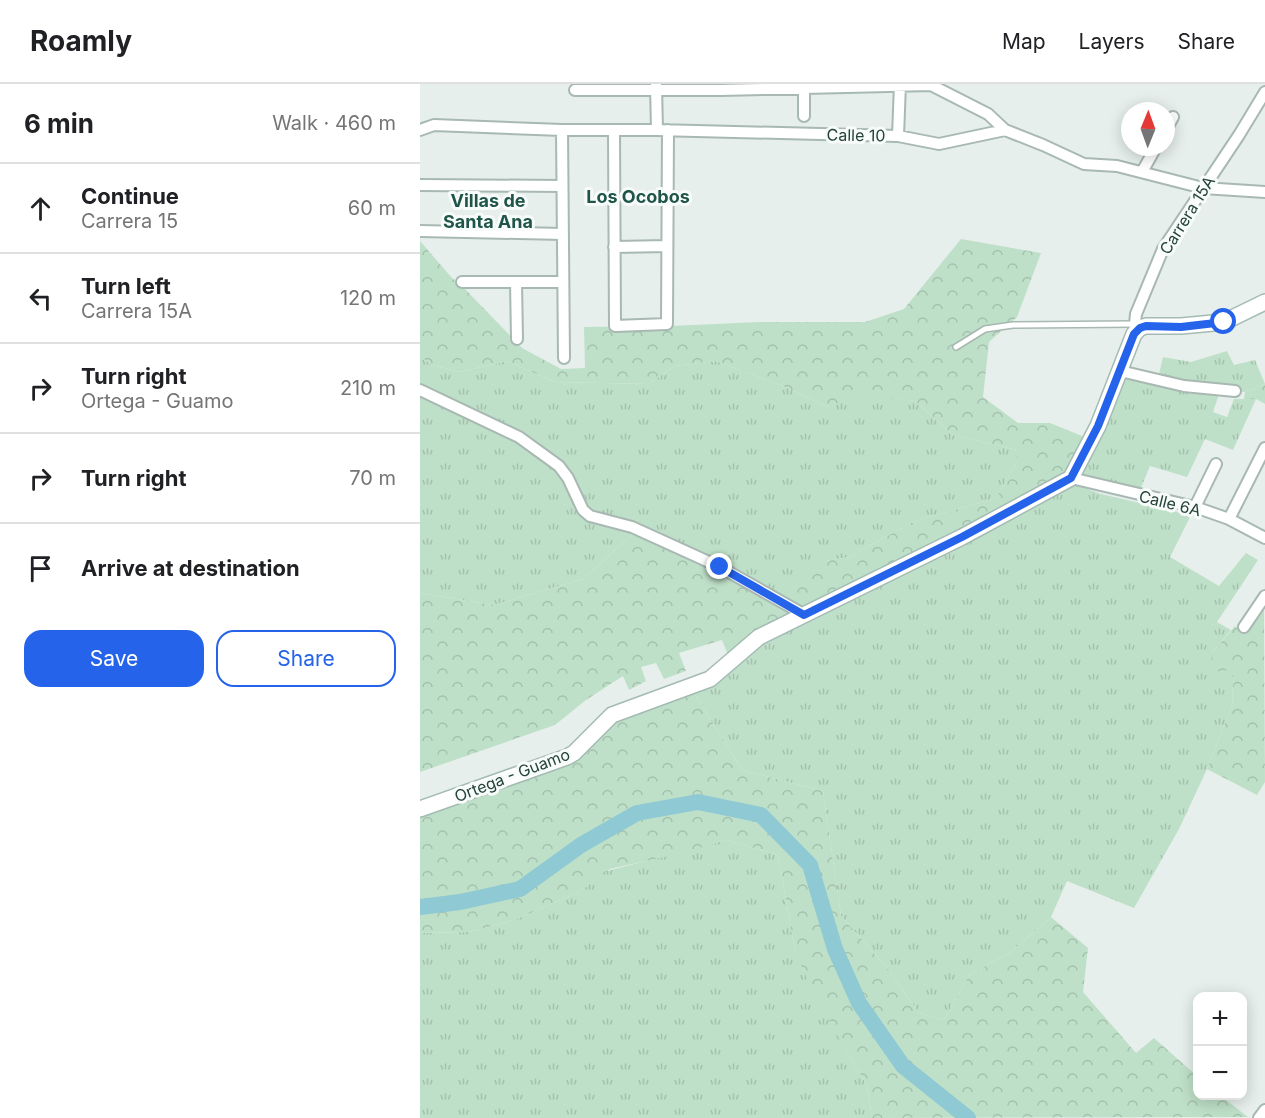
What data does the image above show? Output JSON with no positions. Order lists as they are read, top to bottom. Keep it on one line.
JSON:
{"streets":{"street":["Calle 10","Carrera 15A","Calle 6A","Ortega - Guamo"]},"crossings":[["Carrera 15A","Calle 6A"],["Carrera 15A","Ortega - Guamo"],["Calle 6A","Ortega - Guamo"]],"districts":["Los Ocobos","Villas de Santa Ana"],"north":"top","page":{"header":"Roamly","nav":["Map","Layers","Share"],"heading":["6 min","Walk · 460 m"],"list":[["Continue","Carrera 15","60 m"],["Turn left","Carrera 15A","120 m"],["Turn right","Ortega - Guamo","210 m"],["Turn right","70 m"],"Arrive at destination"],"buttons":["Save","Share"],"map_buttons":["+","−"]}}
